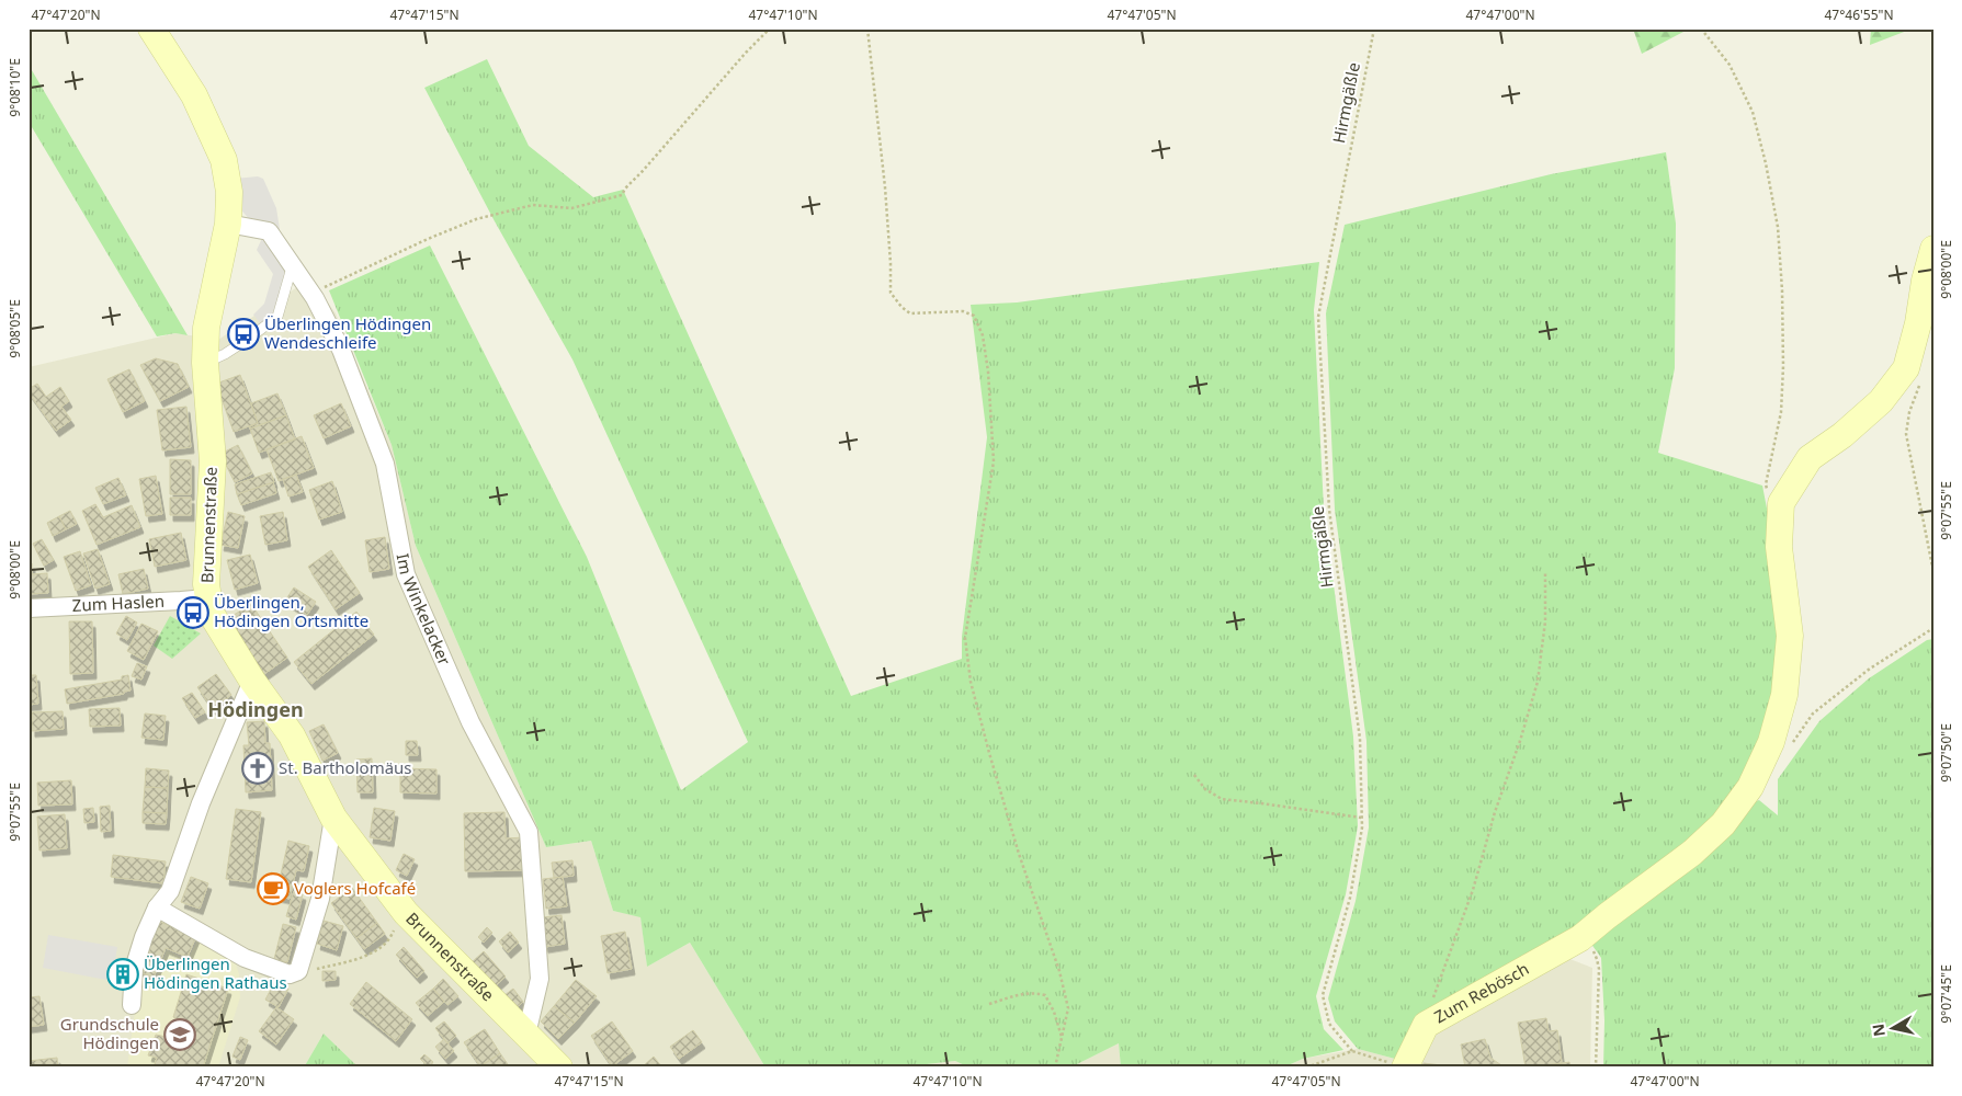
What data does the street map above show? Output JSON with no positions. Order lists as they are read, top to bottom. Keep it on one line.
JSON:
{"streets":{"street":["Brunnenstraße","Zum Haslen","Im Winkelacker","Zum Rebösch"],"path":["Hirmgäßle"]},"crossings":[["Brunnenstraße","Zum Haslen"],["Brunnenstraße","Im Winkelacker"]],"districts":["Hödingen"],"places":{"bus stop":["Überlingen Hödingen Wendeschleife","Überlingen, Hödingen Ortsmitte"],"church":["St. Bartholomäus"],"cafe":["Voglers Hofcafé"],"building":["Überlingen Hödingen Rathaus"],"school or university":["Grundschule Hödingen"]},"north":"left","coordinates":["47°47'20\"N","47°47'15\"N","47°47'10\"N","47°47'05\"N","47°47'00\"N","47°46'55\"N","9°08'10\"E","9°08'00\"E","9°08'05\"E","9°07'55\"E","9°07'50\"E","9°07'45\"E"]}
